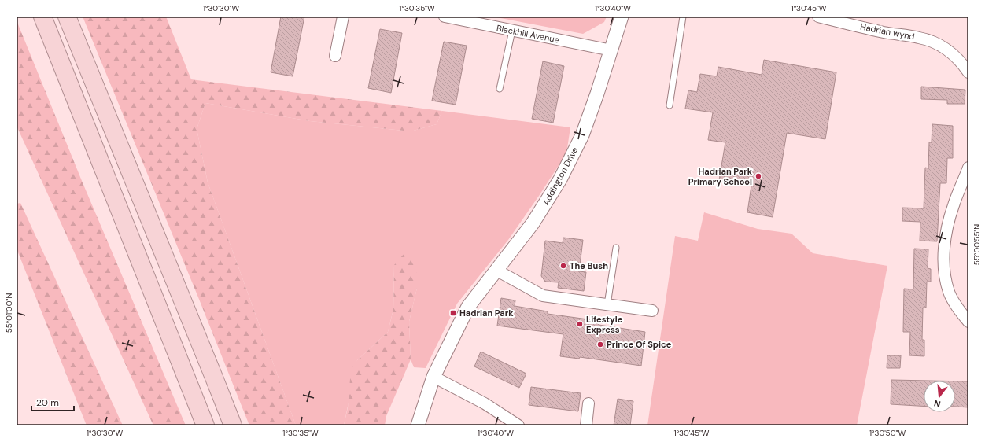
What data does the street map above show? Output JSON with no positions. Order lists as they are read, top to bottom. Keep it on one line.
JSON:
{"streets":{"street":["Hadrian wynd","Blackhill Avenue","Addington Drive"]},"crossings":[["Blackhill Avenue","Addington Drive"]],"places":{"other":["Hadrian Park Primary School","The Bush","Lifestyle Express","Prince Of Spice"],"transit":["Hadrian Park"]},"scale_bar":"20 m","north":"bottom","coordinates":["1°30'30\"W","1°30'35\"W","1°30'40\"W","1°30'45\"W","55°00'55\"N","55°01'00\"N","1°30'50\"W"]}
